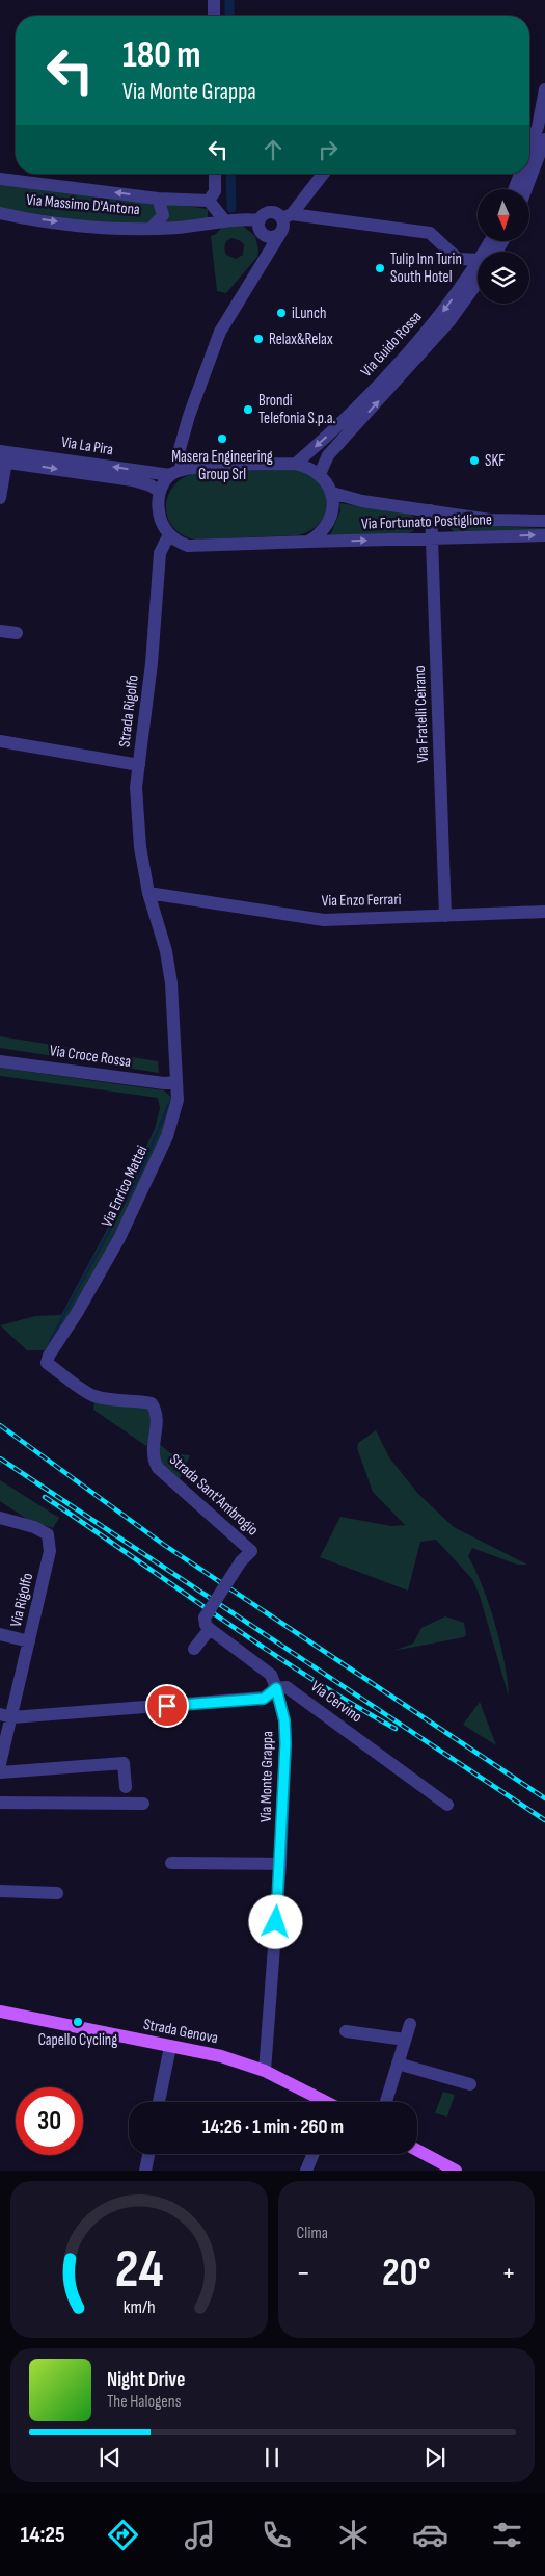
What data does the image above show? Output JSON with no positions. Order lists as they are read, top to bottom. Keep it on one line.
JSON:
{"streets":{"main road":["Strada Genova"],"street":["Via Massimo D'Antona","Via Guido Rossa","Via La Pira","Via Fortunato Postiglione","Strada Rigolfo","Via Fratelli Ceirano","Via Enzo Ferrari","Via Croce Rossa","Via Enrico Mattei","Strada Sant'Ambrogio","Via Rigolfo","Via Cervino","Via Monte Grappa"]},"crossings":[["Via Guido Rossa","Via La Pira"],["Via Fortunato Postiglione","Strada Rigolfo"],["Via Fortunato Postiglione","Via Fratelli Ceirano"],["Strada Rigolfo","Via Enzo Ferrari"],["Strada Rigolfo","Via Enrico Mattei"],["Via Fratelli Ceirano","Via Enzo Ferrari"],["Via Enzo Ferrari","Via Enrico Mattei"],["Via Croce Rossa","Via Enrico Mattei"],["Via Enrico Mattei","Strada Sant'Ambrogio"],["Via Cervino","Via Monte Grappa"],["Via Monte Grappa","Strada Genova"]],"places":["Tulip Inn Turin South Hotel","iLunch","Relax&Relax","Brondi Telefonia S.p.a.","Masera Engineering Group Srl","SKF","Capello Cycling"],"north":"bottom","page":{"turn":["180 m","Via Monte Grappa"],"limit":"30","trip":"14:26 · 1 min · 260 m","tile":"Clima","heat":["−","20°","+"],"song":["Night Drive","The Halogens"],"tabs":"14:25","gauge":["24","km/h"]}}
